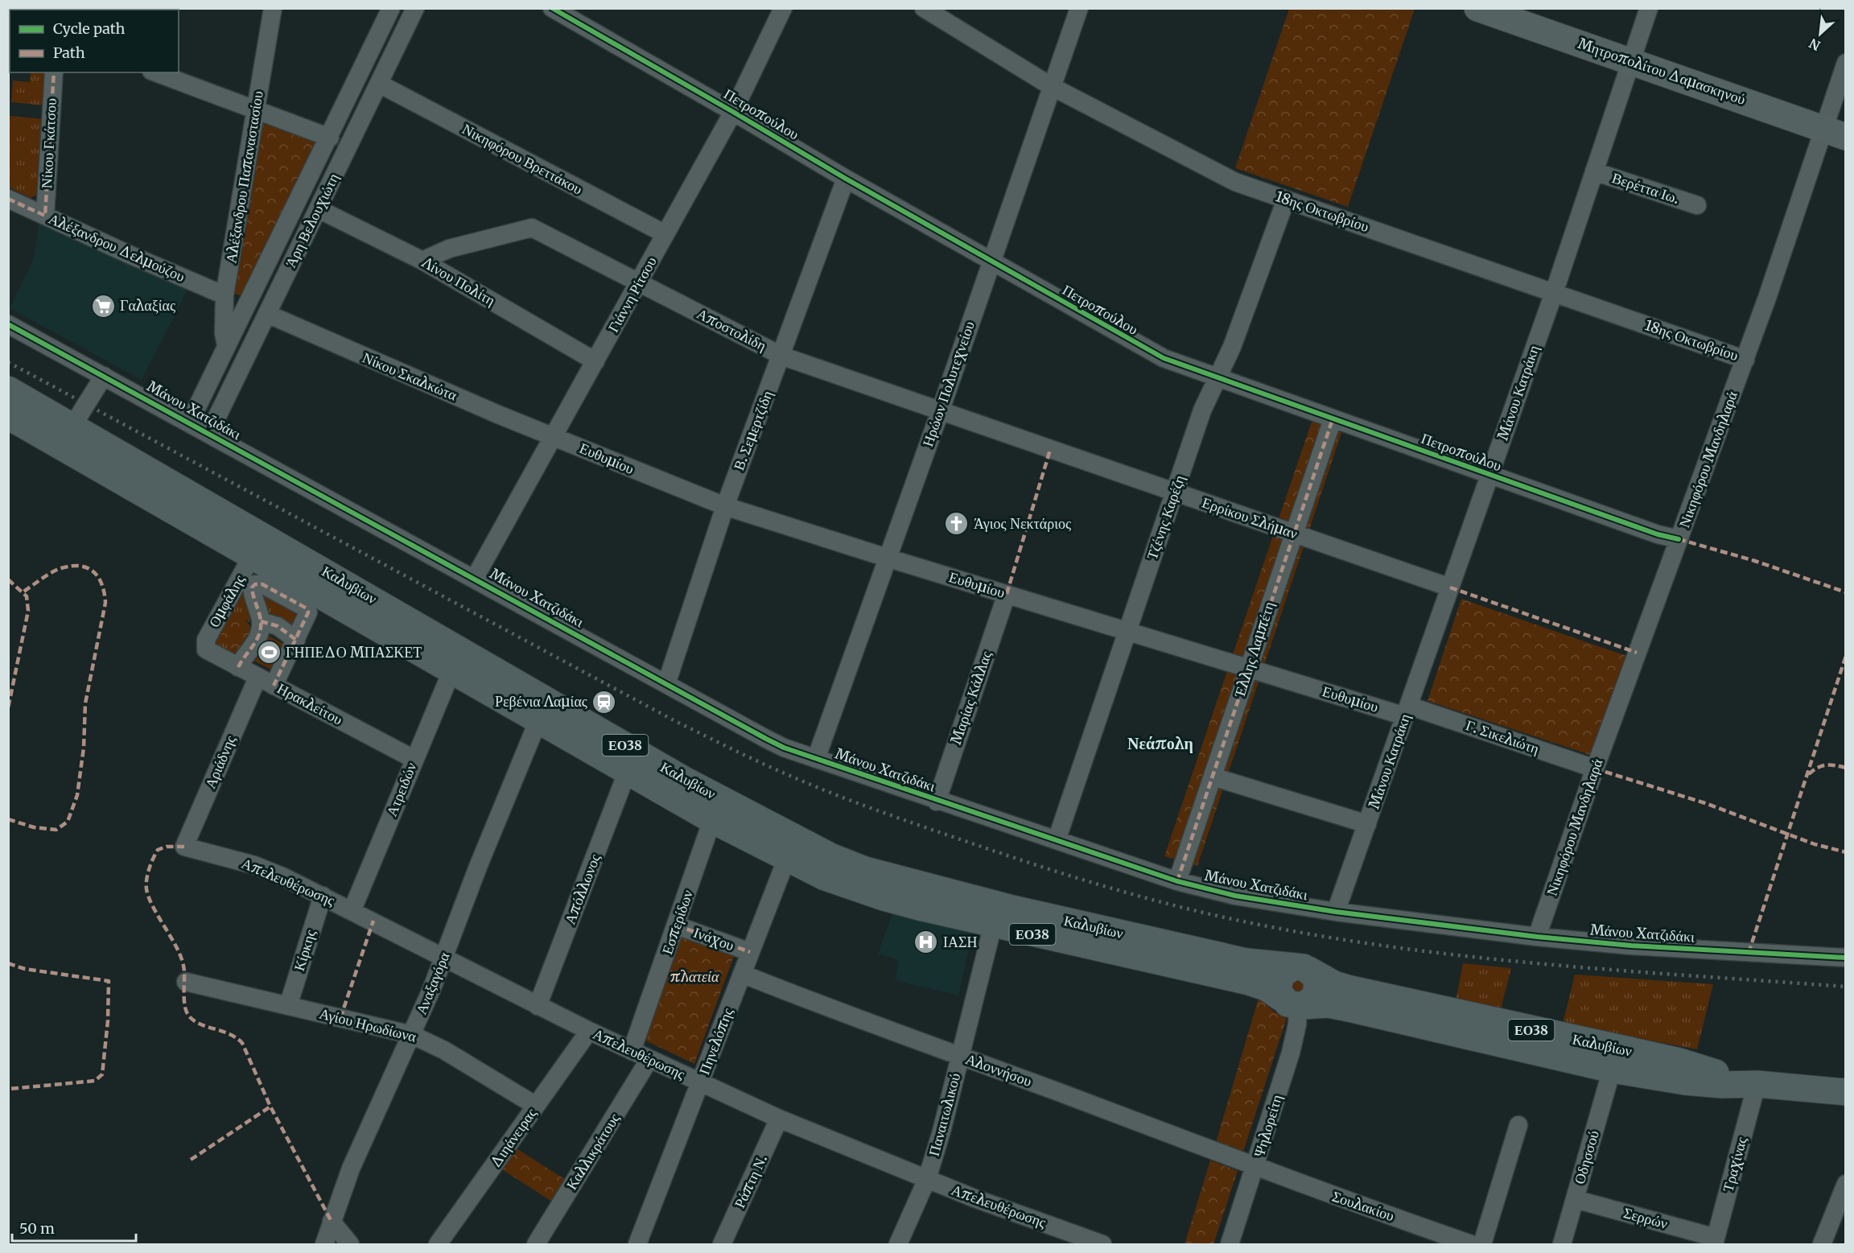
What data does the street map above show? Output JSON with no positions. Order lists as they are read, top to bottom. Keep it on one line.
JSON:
{"streets":{"main road":["Καλυβίων","ΕΟ38"],"street":["Μητροπολίτου Δαμασκηνού","Πετροπούλου","Νίκου Γκάτσου","Νικηφόρου Βρεττάκου","Αλέξανδρου Παπαναστασίου","Βερέττα Ιω.","18ης Οκτωβρίου","Άρη Βελουχιώτη","Αλέξανδρου Δελμούζου","Λίνου Πολίτη","Γιάννη Ρίτσου","Αποστολίδη","Νίκου Σκαλκώτα","Ηρώων Πολυτεχνείου","Μάνου Κατράκη","Μάνου Χατζιδάκι","Β. Σεμερτζίδη","Ευθυμίου","Νικηφόρου Μανδηλαρά","Τζένης Καρέζη","Ερρίκου Σλήμαν","Ομφάλης","Έλλης Λαμπέτη","Μαρίας Κάλλας","Ηρακλείτου","Γ. Σικελιώτη","Αριάδνης","Ατρειδών","Απελευθέρωσης","Απόλλωνος","Εσπερίδων","Ινάχου","Κίρκης","Αναξαγόρα","Αγίου Ηρωδίωνα","Πηνελόπης","Αλοννήσου","Παναιτωλικού","Ψηλορείτη","Διηάνειρας","Καλλικράτους","Οδησσού","Τραχίνας","Ράπτη Ν.","Σουλακίου","Σερρών"]},"crossings":[["Μητροπολίτου Δαμασκηνού","Μάνου Κατράκη"],["Μητροπολίτου Δαμασκηνού","Νικηφόρου Μανδηλαρά"],["Πετροπούλου","Γιάννη Ρίτσου"],["Πετροπούλου","Ηρώων Πολυτεχνείου"],["Πετροπούλου","Μάνου Κατράκη"],["Πετροπούλου","Β. Σεμερτζίδη"],["Πετροπούλου","Νικηφόρου Μανδηλαρά"],["Πετροπούλου","Τζένης Καρέζη"],["Πετροπούλου","Έλλης Λαμπέτη"],["Νίκου Γκάτσου","Αλέξανδρου Δελμούζου"],["Νικηφόρου Βρεττάκου","Άρη Βελουχιώτη"],["Νικηφόρου Βρεττάκου","Γιάννη Ρίτσου"],["Αλέξανδρου Παπαναστασίου","Άρη Βελουχιώτη"],["Αλέξανδρου Παπαναστασίου","Αλέξανδρου Δελμούζου"],["Βερέττα Ιω.","Μάνου Κατράκη"],["18ης Οκτωβρίου","Ηρώων Πολυτεχνείου"],["18ης Οκτωβρίου","Μάνου Κατράκη"],["18ης Οκτωβρίου","Νικηφόρου Μανδηλαρά"],["18ης Οκτωβρίου","Τζένης Καρέζη"],["Άρη Βελουχιώτη","Λίνου Πολίτη"],["Άρη Βελουχιώτη","Νίκου Σκαλκώτα"],["Άρη Βελουχιώτη","Μάνου Χατζιδάκι"],["Λίνου Πολίτη","Γιάννη Ρίτσου"],["Λίνου Πολίτη","Αποστολίδη"],["Γιάννη Ρίτσου","Αποστολίδη"],["Γιάννη Ρίτσου","Νίκου Σκαλκώτα"],["Γιάννη Ρίτσου","Μάνου Χατζιδάκι"],["Γιάννη Ρίτσου","Ευθυμίου"],["Αποστολίδη","Ηρώων Πολυτεχνείου"],["Αποστολίδη","Β. Σεμερτζίδη"],["Αποστολίδη","Ερρίκου Σλήμαν"],["Νίκου Σκαλκώτα","Ευθυμίου"],["Ηρώων Πολυτεχνείου","Μάνου Χατζιδάκι"],["Ηρώων Πολυτεχνείου","Ευθυμίου"],["Ηρώων Πολυτεχνείου","Ερρίκου Σλήμαν"],["Μάνου Κατράκη","Μάνου Χατζιδάκι"],["Μάνου Κατράκη","Ευθυμίου"],["Μάνου Κατράκη","Ερρίκου Σλήμαν"],["Μάνου Κατράκη","Γ. Σικελιώτη"],["Μάνου Χατζιδάκι","Β. Σεμερτζίδη"],["Μάνου Χατζιδάκι","Νικηφόρου Μανδηλαρά"],["Μάνου Χατζιδάκι","Τζένης Καρέζη"],["Μάνου Χατζιδάκι","Έλλης Λαμπέτη"],["Μάνου Χατζιδάκι","Μαρίας Κάλλας"],["Β. Σεμερτζίδη","Ευθυμίου"],["Ευθυμίου","Τζένης Καρέζη"],["Ευθυμίου","Έλλης Λαμπέτη"],["Ευθυμίου","Μαρίας Κάλλας"],["Ευθυμίου","Γ. Σικελιώτη"],["Νικηφόρου Μανδηλαρά","Γ. Σικελιώτη"],["Τζένης Καρέζη","Ερρίκου Σλήμαν"],["Ερρίκου Σλήμαν","Έλλης Λαμπέτη"],["Καλυβίων","Ομφάλης"],["Καλυβίων","Ατρειδών"],["Καλυβίων","Απόλλωνος"],["Καλυβίων","Εσπερίδων"],["Καλυβίων","Αναξαγόρα"],["Καλυβίων","Πηνελόπης"],["Καλυβίων","Παναιτωλικού"],["Καλυβίων","Ψηλορείτη"],["Καλυβίων","Οδησσού"],["Καλυβίων","Τραχίνας"],["Ομφάλης","Ηρακλείτου"],["Ηρακλείτου","Αριάδνης"],["Ηρακλείτου","Ατρειδών"],["Αριάδνης","Απελευθέρωσης"],["Ατρειδών","Απελευθέρωσης"],["Απελευθέρωσης","Απόλλωνος"],["Απελευθέρωσης","Εσπερίδων"],["Απελευθέρωσης","Κίρκης"],["Απελευθέρωσης","Αναξαγόρα"],["Απελευθέρωσης","Πηνελόπης"],["Απελευθέρωσης","Παναιτωλικού"],["Απελευθέρωσης","Διηάνειρας"],["Απελευθέρωσης","Καλλικράτους"],["Απελευθέρωσης","Ράπτη Ν."],["Εσπερίδων","Ινάχου"],["Ινάχου","Πηνελόπης"],["Κίρκης","Αγίου Ηρωδίωνα"],["Αναξαγόρα","Αγίου Ηρωδίωνα"],["Αγίου Ηρωδίωνα","Διηάνειρας"],["Πηνελόπης","Αλοννήσου"],["Αλοννήσου","Παναιτωλικού"],["Αλοννήσου","Ψηλορείτη"],["Αλοννήσου","Σουλακίου"],["Ψηλορείτη","Σουλακίου"],["Οδησσού","Σερρών"],["Τραχίνας","Σερρών"]],"districts":["Νεάπολη"],"parks":["πλατεία"],"places":{"supermarket":["Γαλαξίας"],"church":["Άγιος Νεκτάριος"],"sports":["ΓΗΠΕΔΟ ΜΠΑΣΚΕΤ"],"station":["Ρεβένια Λαμίας"],"hospital":["ΙΑΣΗ"]},"legend":["Cycle path","Path"],"scale_bar":"50 m","north":"bottom left"}
